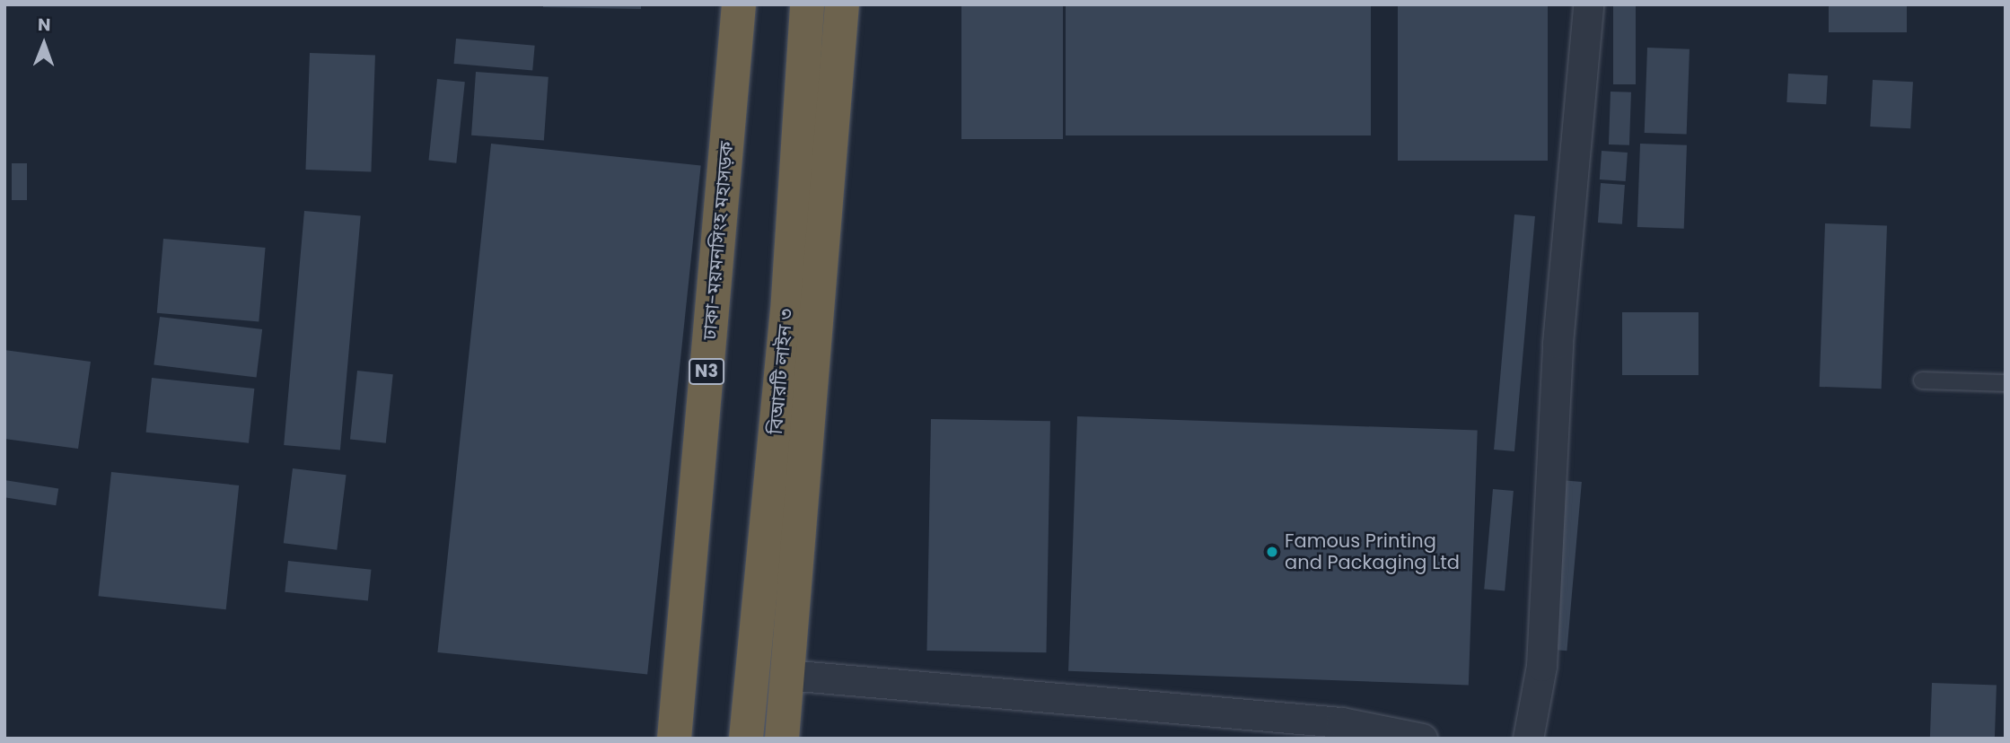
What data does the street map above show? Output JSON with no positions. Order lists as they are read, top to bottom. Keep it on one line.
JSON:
{"streets":{"highway":["ঢাকা-ময়মনসিংহ মহাসড়ক","N3","বিআরটি লাইন ৩"]},"places":["Famous Printing and Packaging Ltd"],"north":"top"}
